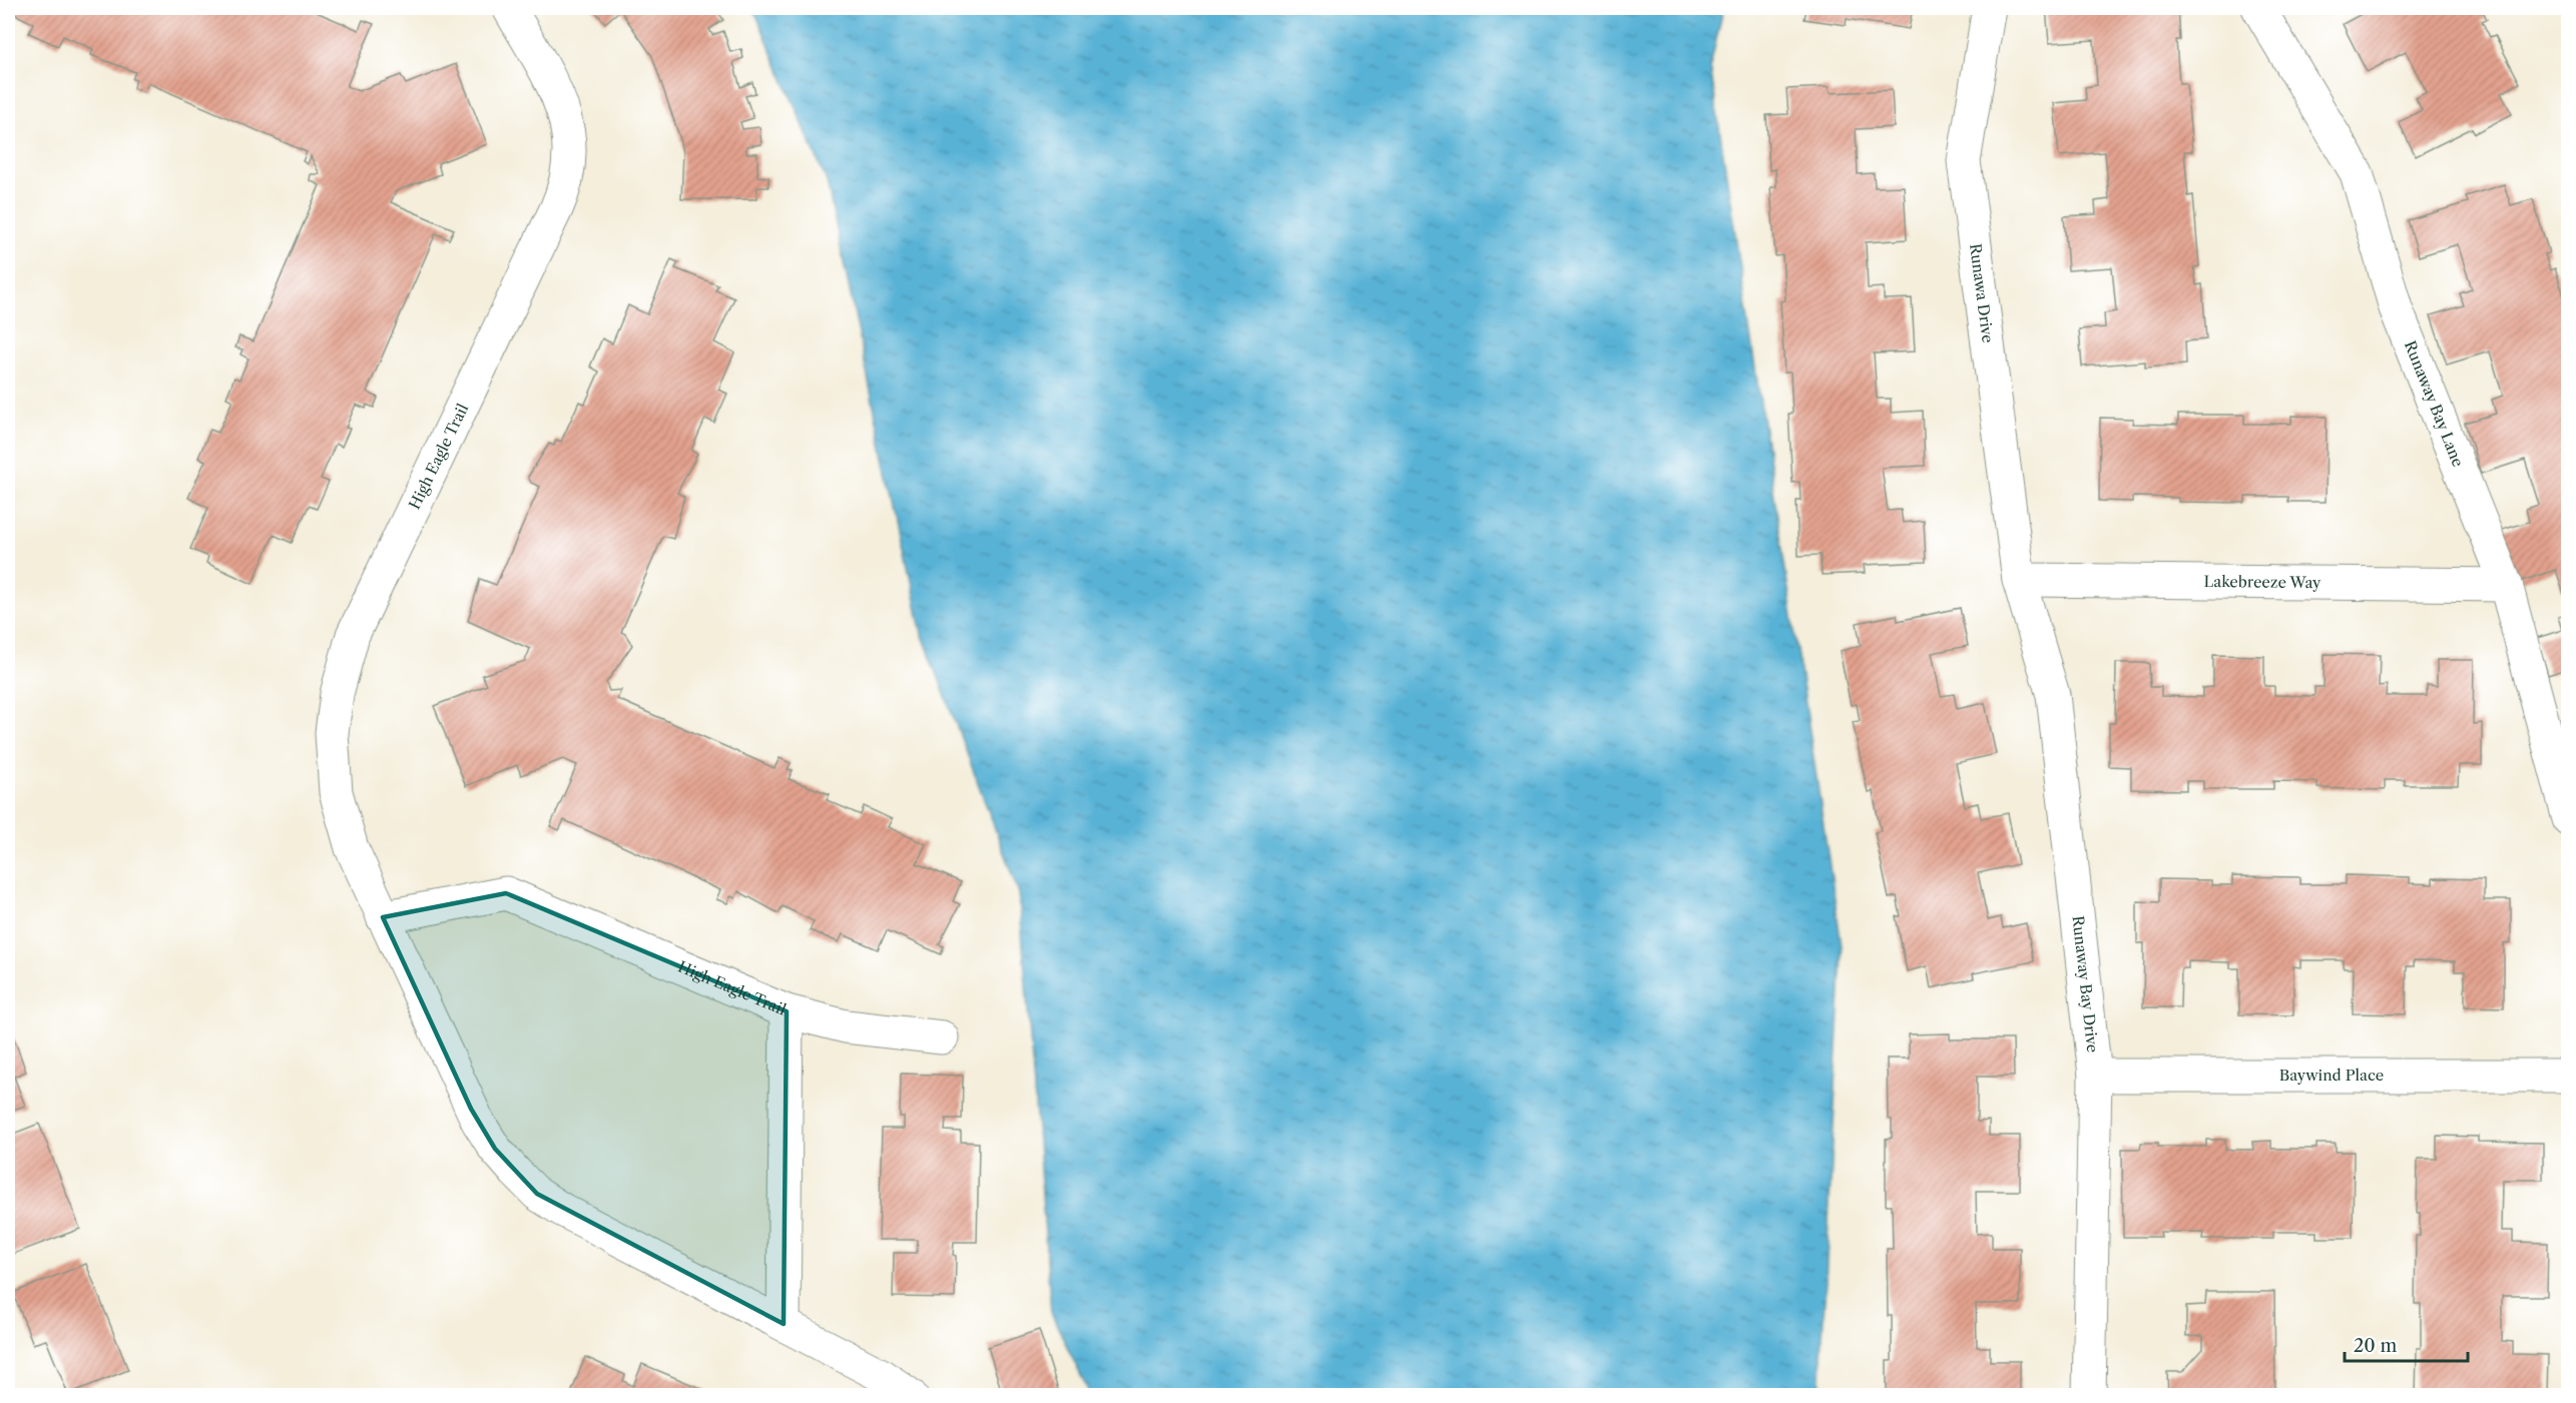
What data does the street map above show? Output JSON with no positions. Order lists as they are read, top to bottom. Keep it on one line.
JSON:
{"streets":{"street":["Runawa Drive","Runaway Bay Lane","High Eagle Trail","Lakebreeze Way","Runaway Bay Drive","Baywind Place"]},"crossings":[["Runawa Drive","Lakebreeze Way"],["Runawa Drive","Runaway Bay Drive"],["Runaway Bay Lane","Lakebreeze Way"],["Lakebreeze Way","Runaway Bay Drive"],["Runaway Bay Drive","Baywind Place"]],"scale_bar":"20 m"}
